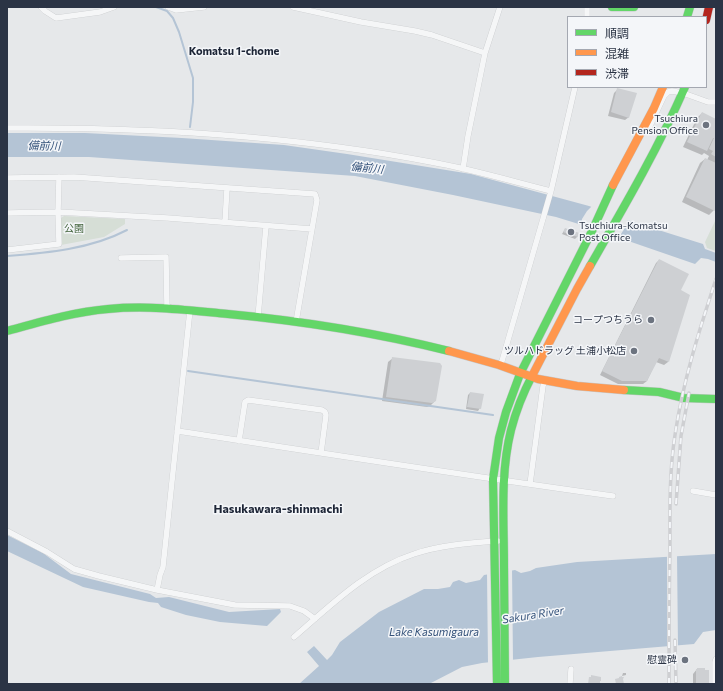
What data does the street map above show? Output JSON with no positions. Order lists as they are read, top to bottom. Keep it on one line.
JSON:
{"districts":["Komatsu 1-chome","Hasukawara-shinmachi"],"water":["備前川","Sakura River","Lake Kasumigaura"],"parks":["公園"],"places":["Tsuchiura Pension Office","Tsuchiura-Komatsu Post Office","コープつちうら","ツルハドラッグ 土浦小松店","慰霊碑"],"legend":["順調","混雑","渋滞"]}
